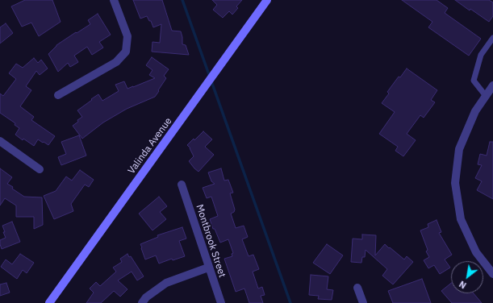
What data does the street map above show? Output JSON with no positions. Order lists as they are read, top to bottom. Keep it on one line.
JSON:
{"streets":{"main road":["Valinda Avenue"],"street":["Montbrook Street"]},"north":"bottom left"}
